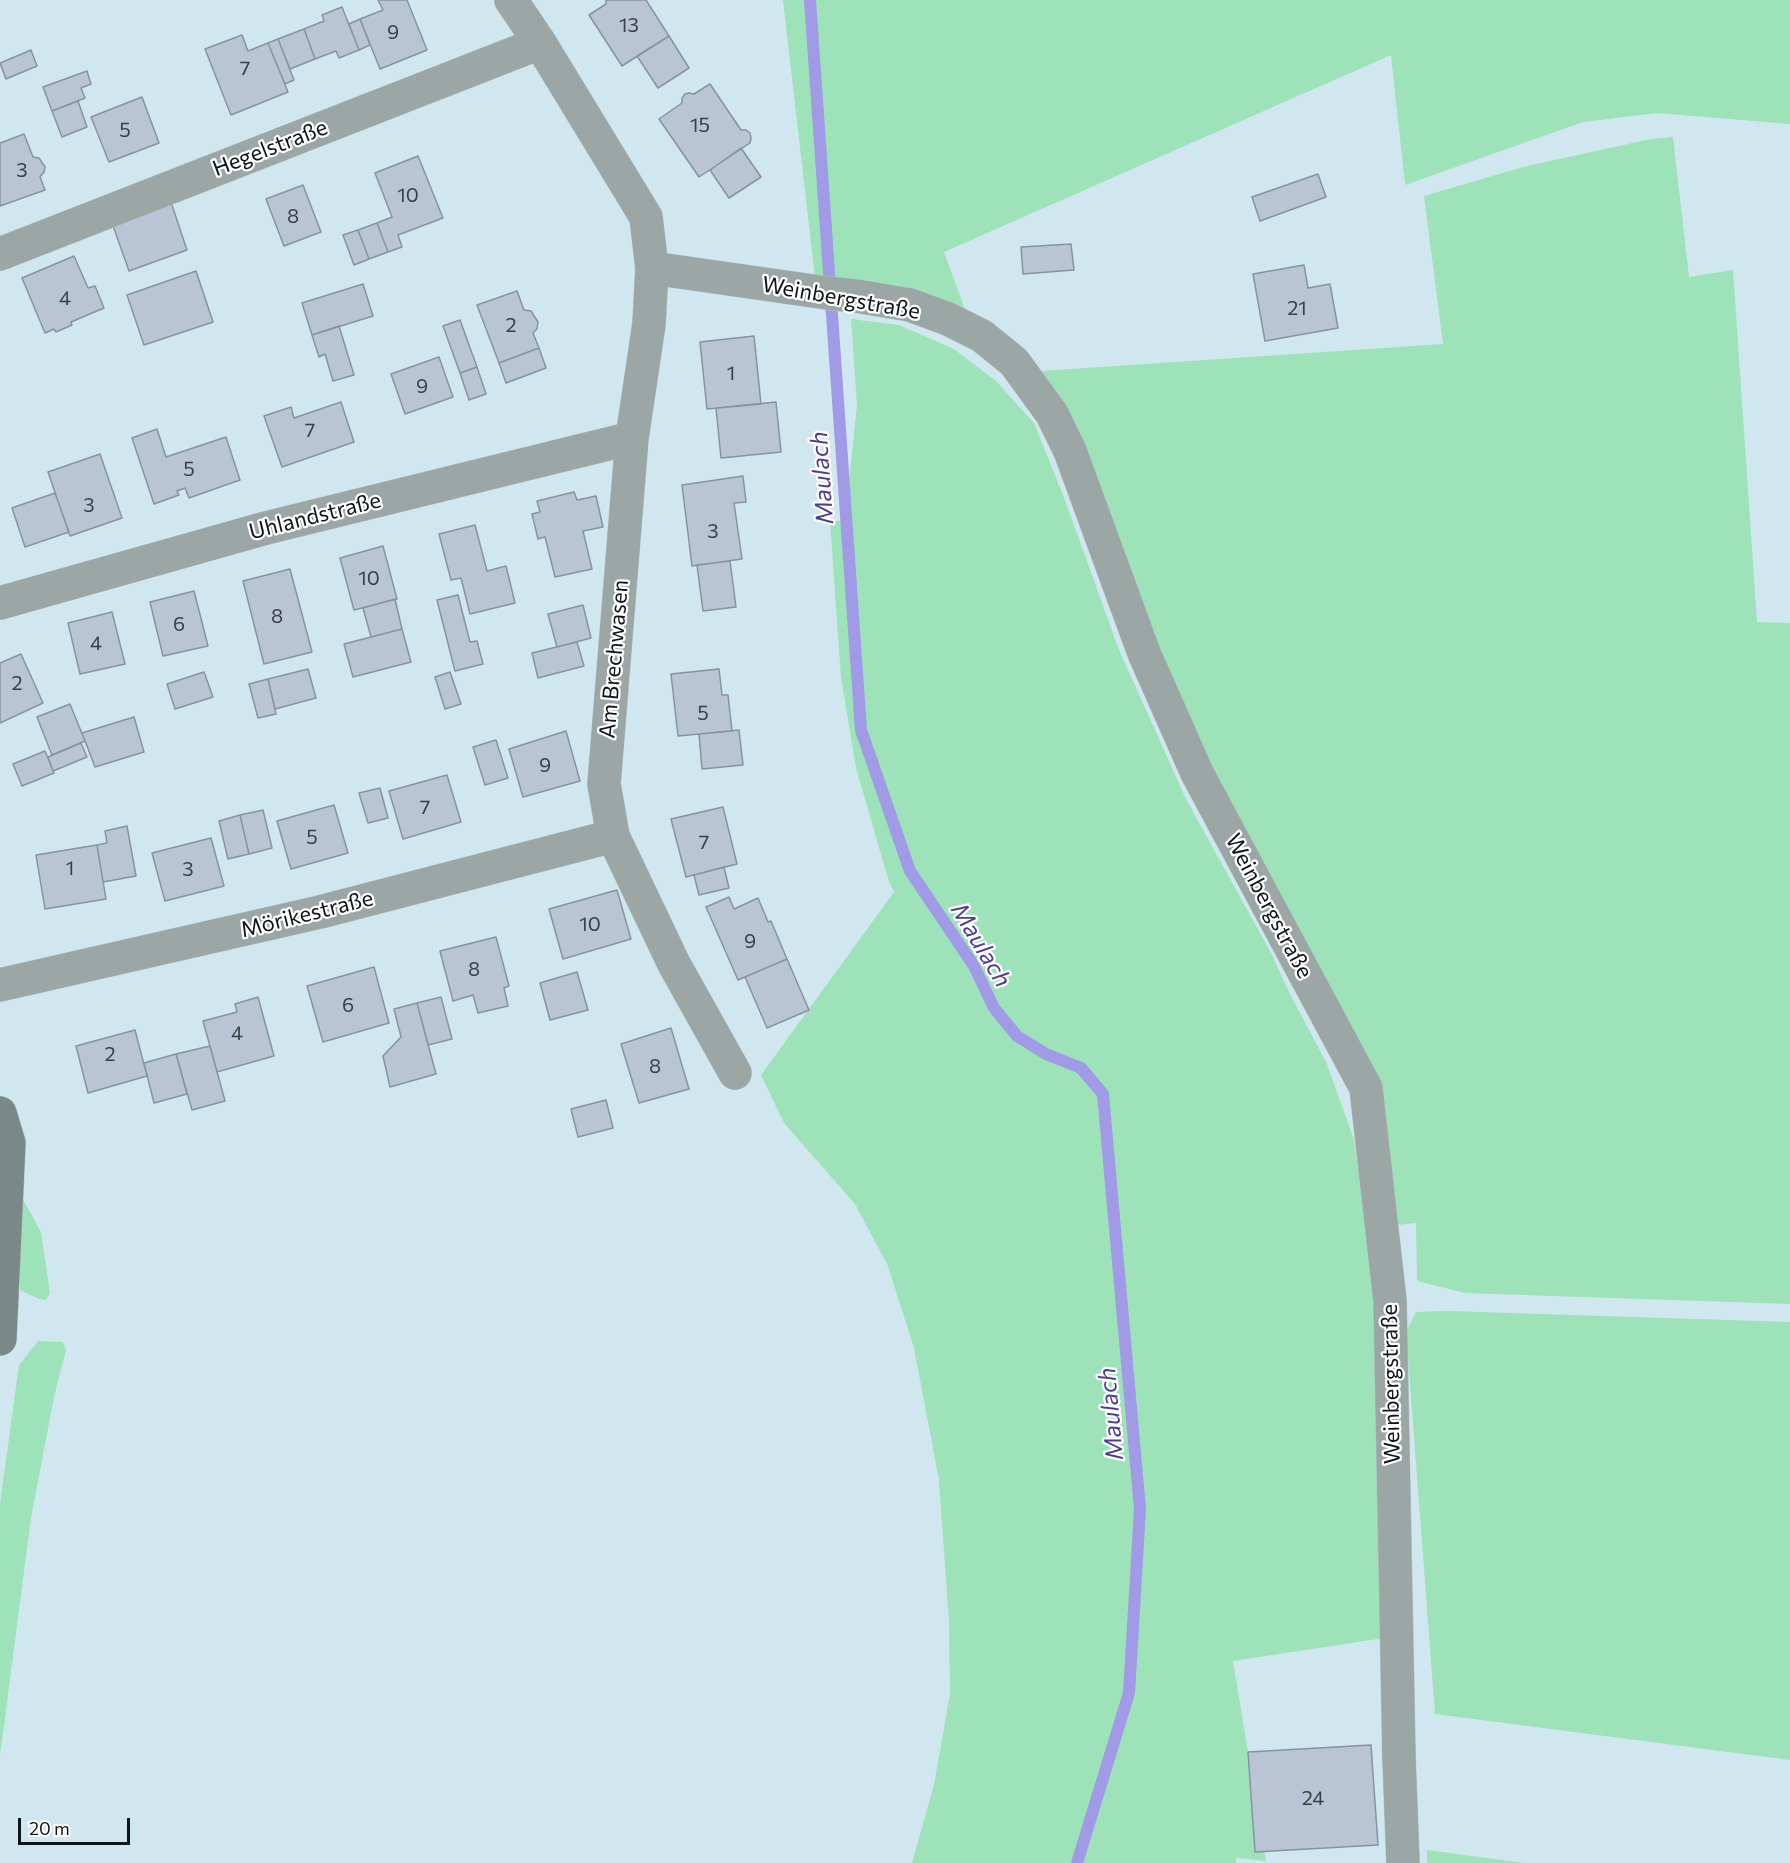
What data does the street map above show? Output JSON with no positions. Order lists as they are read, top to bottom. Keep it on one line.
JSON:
{"streets":{"street":["Hegelstraße","Weinbergstraße","Uhlandstraße","Am Brechwasen","Mörikestraße"]},"crossings":[["Hegelstraße","Am Brechwasen"],["Weinbergstraße","Am Brechwasen"],["Uhlandstraße","Am Brechwasen"],["Am Brechwasen","Mörikestraße"]],"water":["Maulach"],"house_numbers":["13","9","7","15","5","3","10","8","4","21","2","1","9","7","5","3","3","10","8","6","4","2","5","9","7","5","7","1","3","10","9","8","6","4","2","8","24"],"scale_bar":"20 m"}
